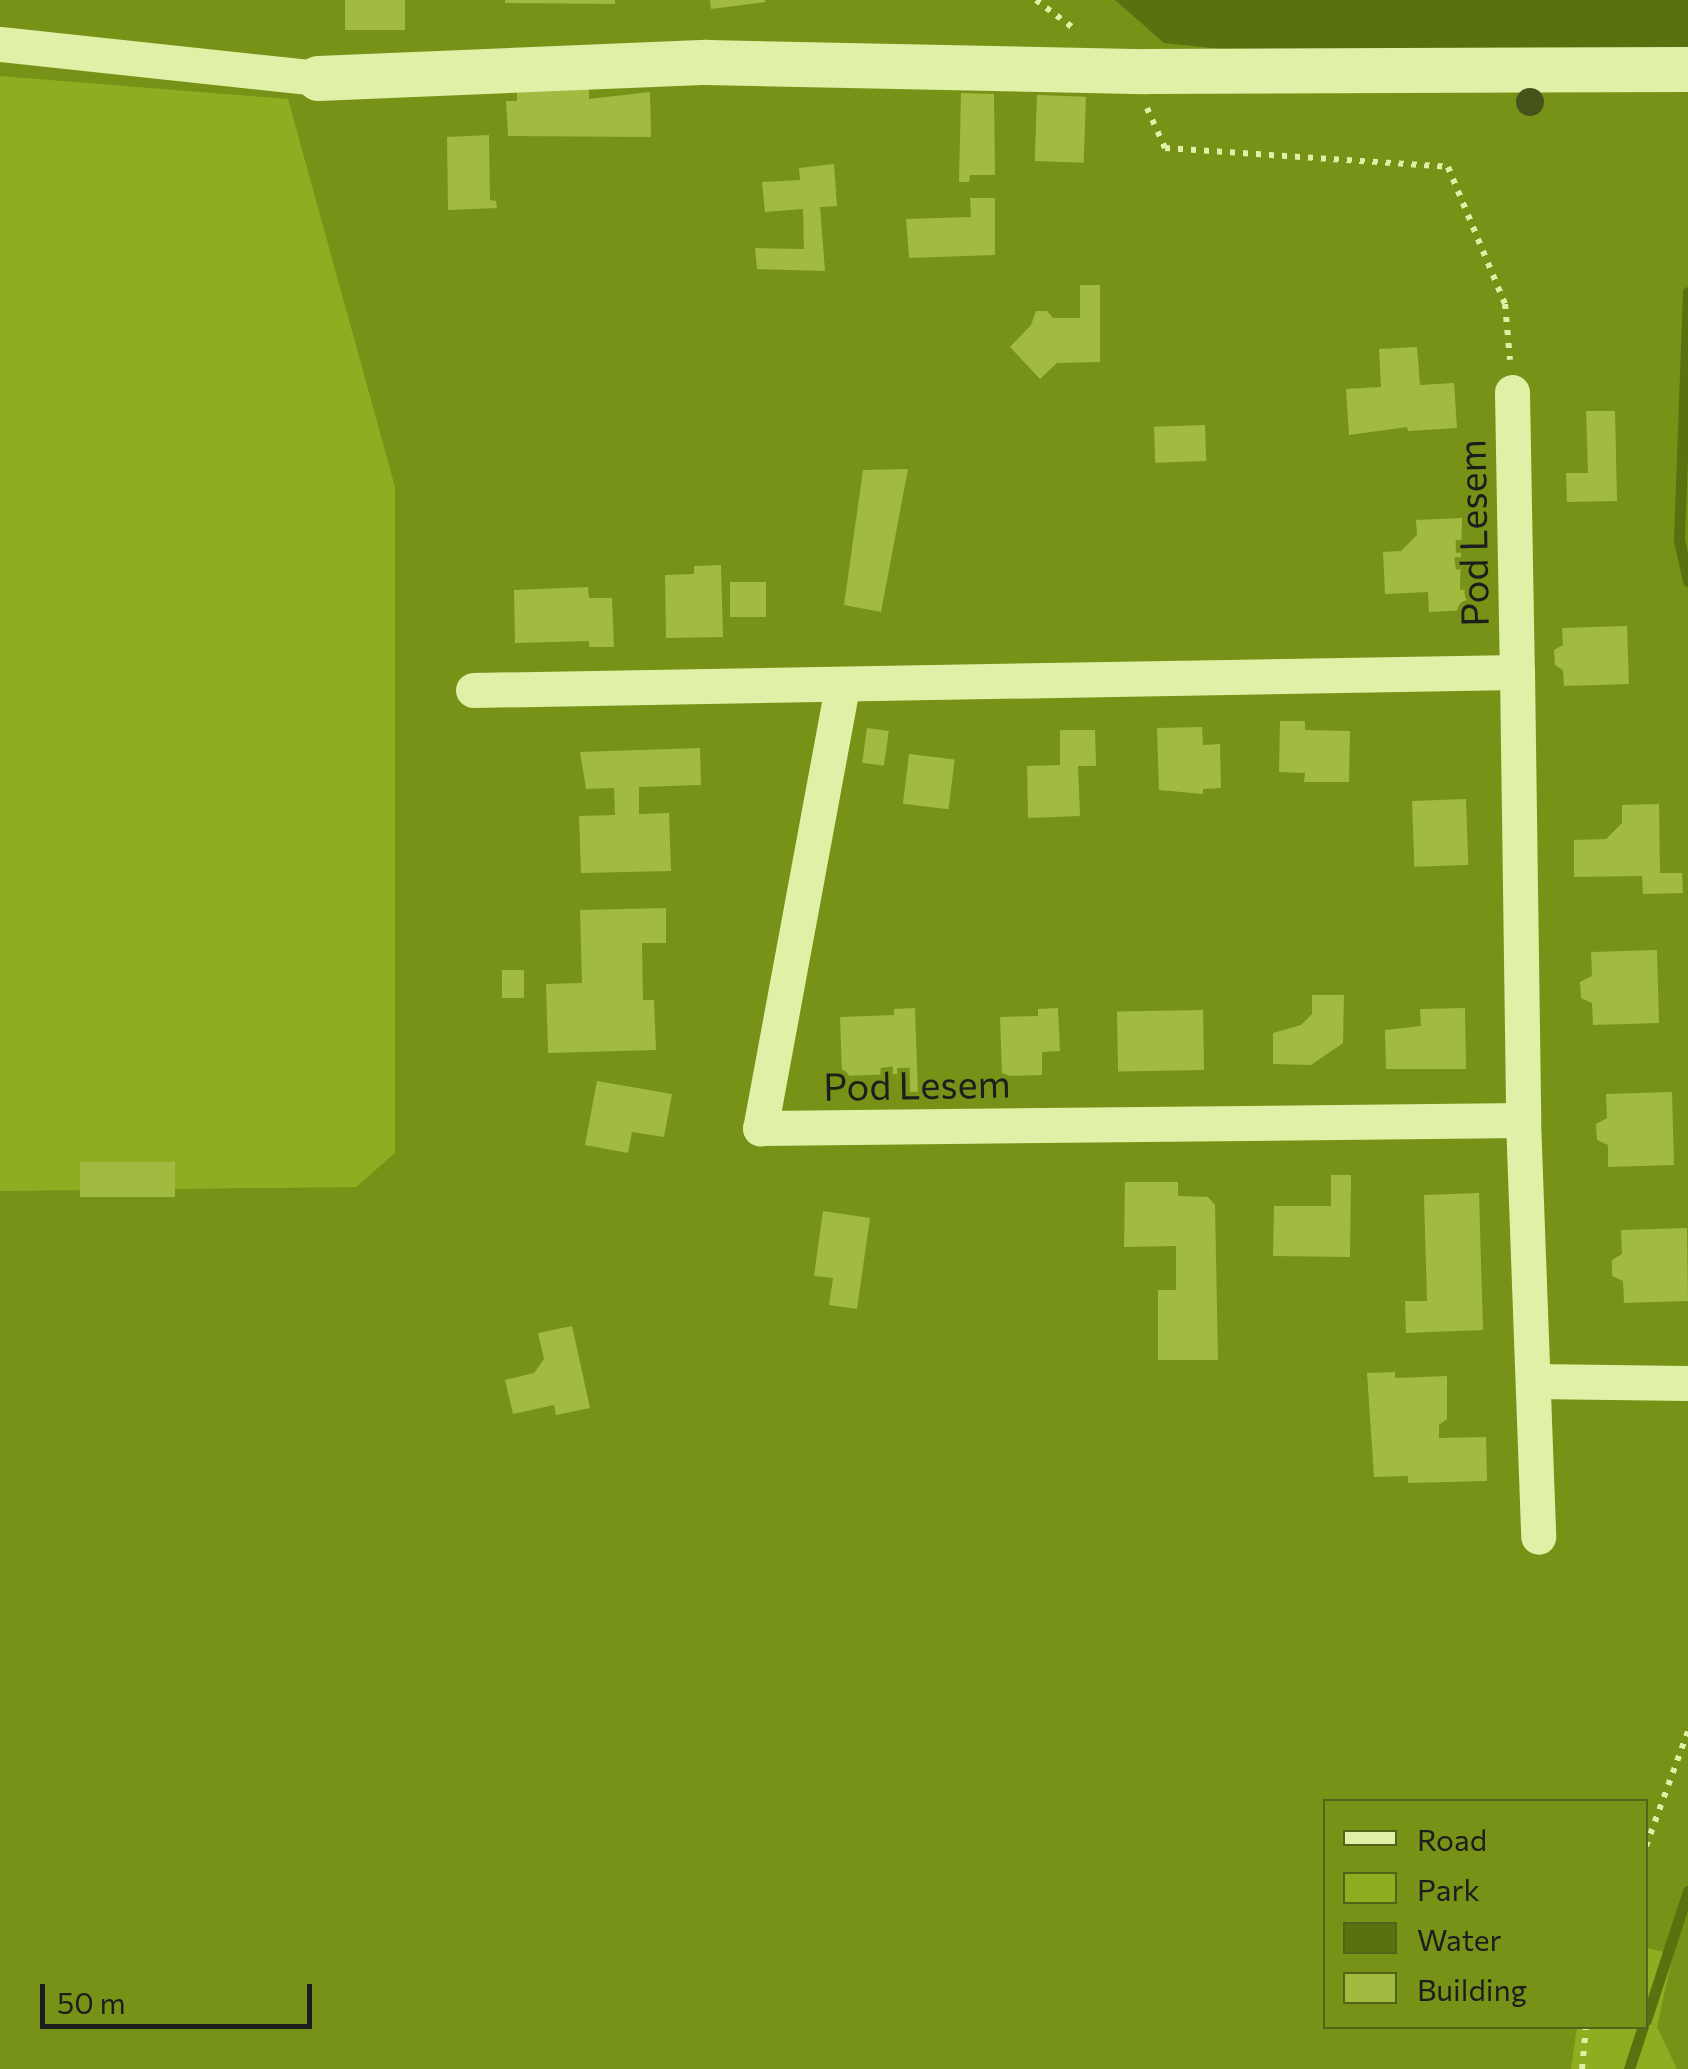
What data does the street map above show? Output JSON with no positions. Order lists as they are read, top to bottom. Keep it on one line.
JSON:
{"streets":{"street":["Pod Lesem"]},"legend":["Road","Park","Water","Building"],"scale_bar":"50 m"}
